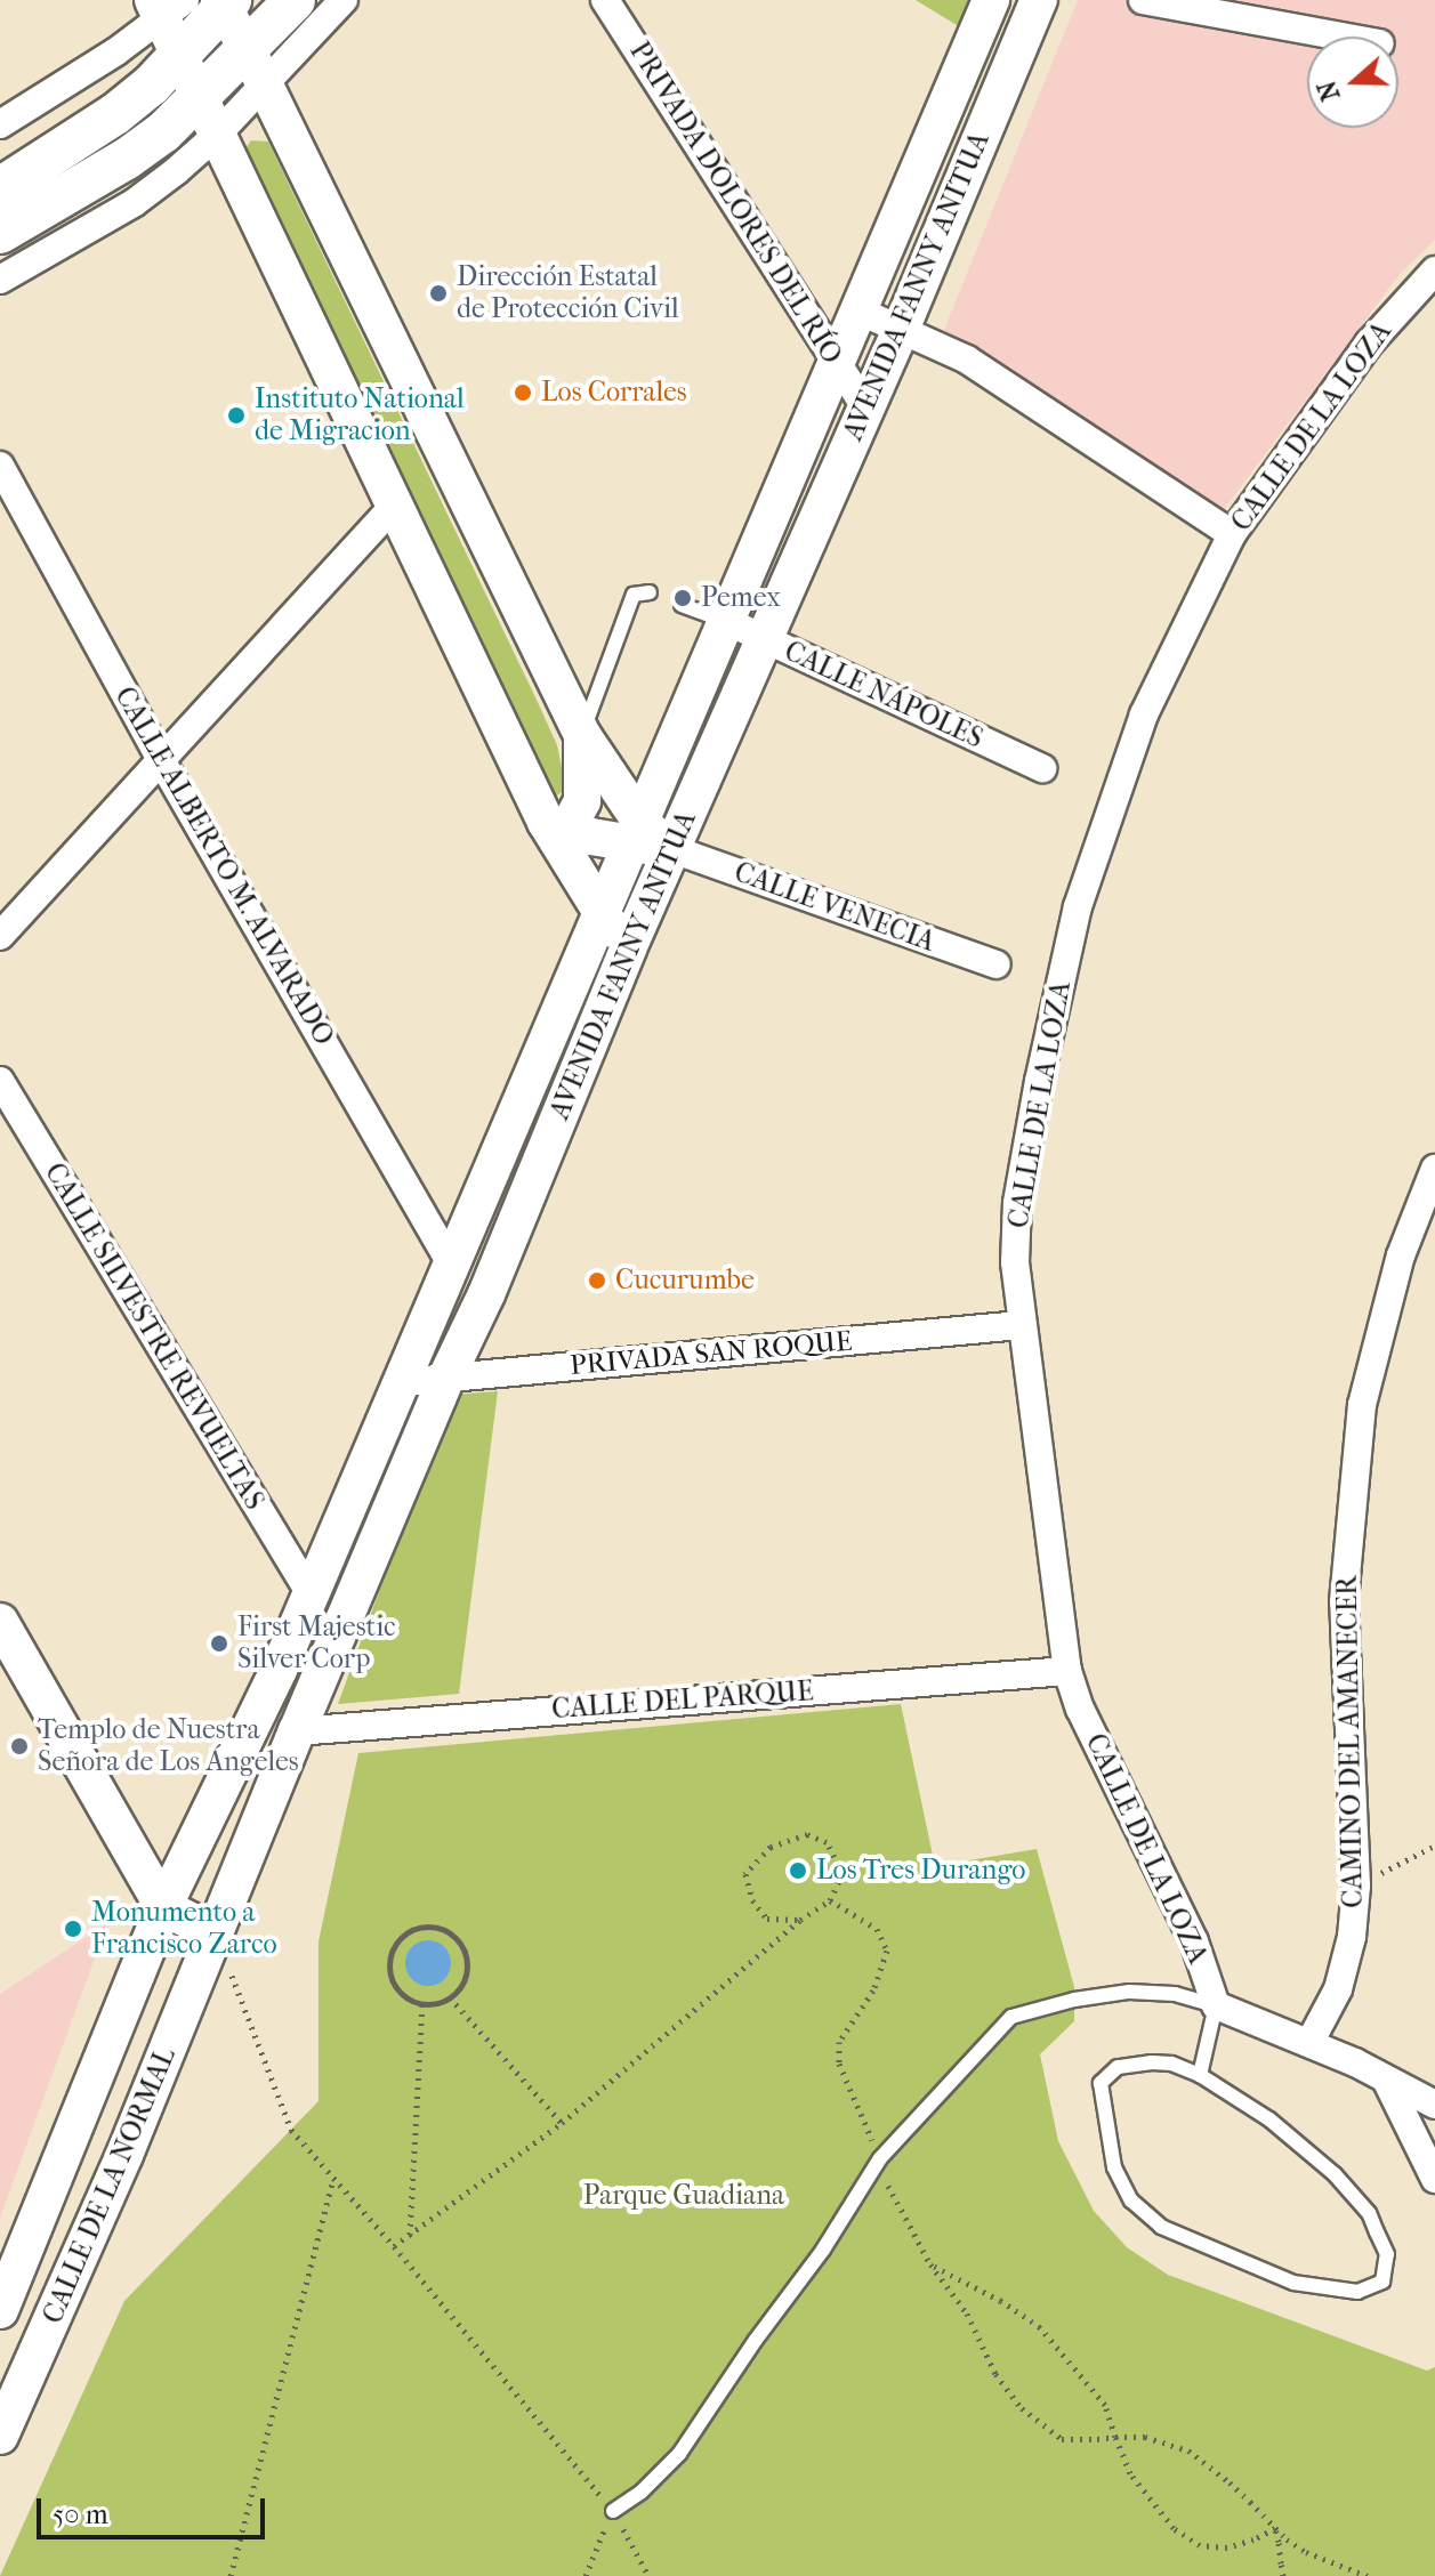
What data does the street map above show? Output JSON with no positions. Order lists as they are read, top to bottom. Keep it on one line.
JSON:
{"streets":{"main road":["AVENIDA FANNY ANITUA","CALLE DE LA NORMAL"],"street":["PRIVADA DOLORES DEL RÍO","CALLE DE LA LOZA","CALLE NÁPOLES","CALLE ALBERTO M. ALVARADO","CALLE VENECIA","CALLE SILVESTRE REVUELTAS","PRIVADA SAN ROQUE","CALLE DEL PARQUE","CAMINO DEL AMANECER"]},"crossings":[["PRIVADA DOLORES DEL RÍO","AVENIDA FANNY ANITUA"],["AVENIDA FANNY ANITUA","CALLE NÁPOLES"],["AVENIDA FANNY ANITUA","CALLE ALBERTO M. ALVARADO"],["AVENIDA FANNY ANITUA","CALLE VENECIA"],["AVENIDA FANNY ANITUA","CALLE SILVESTRE REVUELTAS"],["AVENIDA FANNY ANITUA","PRIVADA SAN ROQUE"],["AVENIDA FANNY ANITUA","CALLE DEL PARQUE"],["AVENIDA FANNY ANITUA","CALLE DE LA NORMAL"],["CALLE DE LA LOZA","PRIVADA SAN ROQUE"],["CALLE DE LA LOZA","CALLE DEL PARQUE"]],"parks":["Parque Guadiana"],"places":["Dirección Estatal de Protección Civil","Los Corrales","Instituto National de Migracion","Pemex","Cucurumbe","First Majestic Silver Corp","Templo de Nuestra Señora de Los Ángeles","Los Tres Durango","Monumento a Francisco Zarco"],"scale_bar":"50 m","north":"left"}
